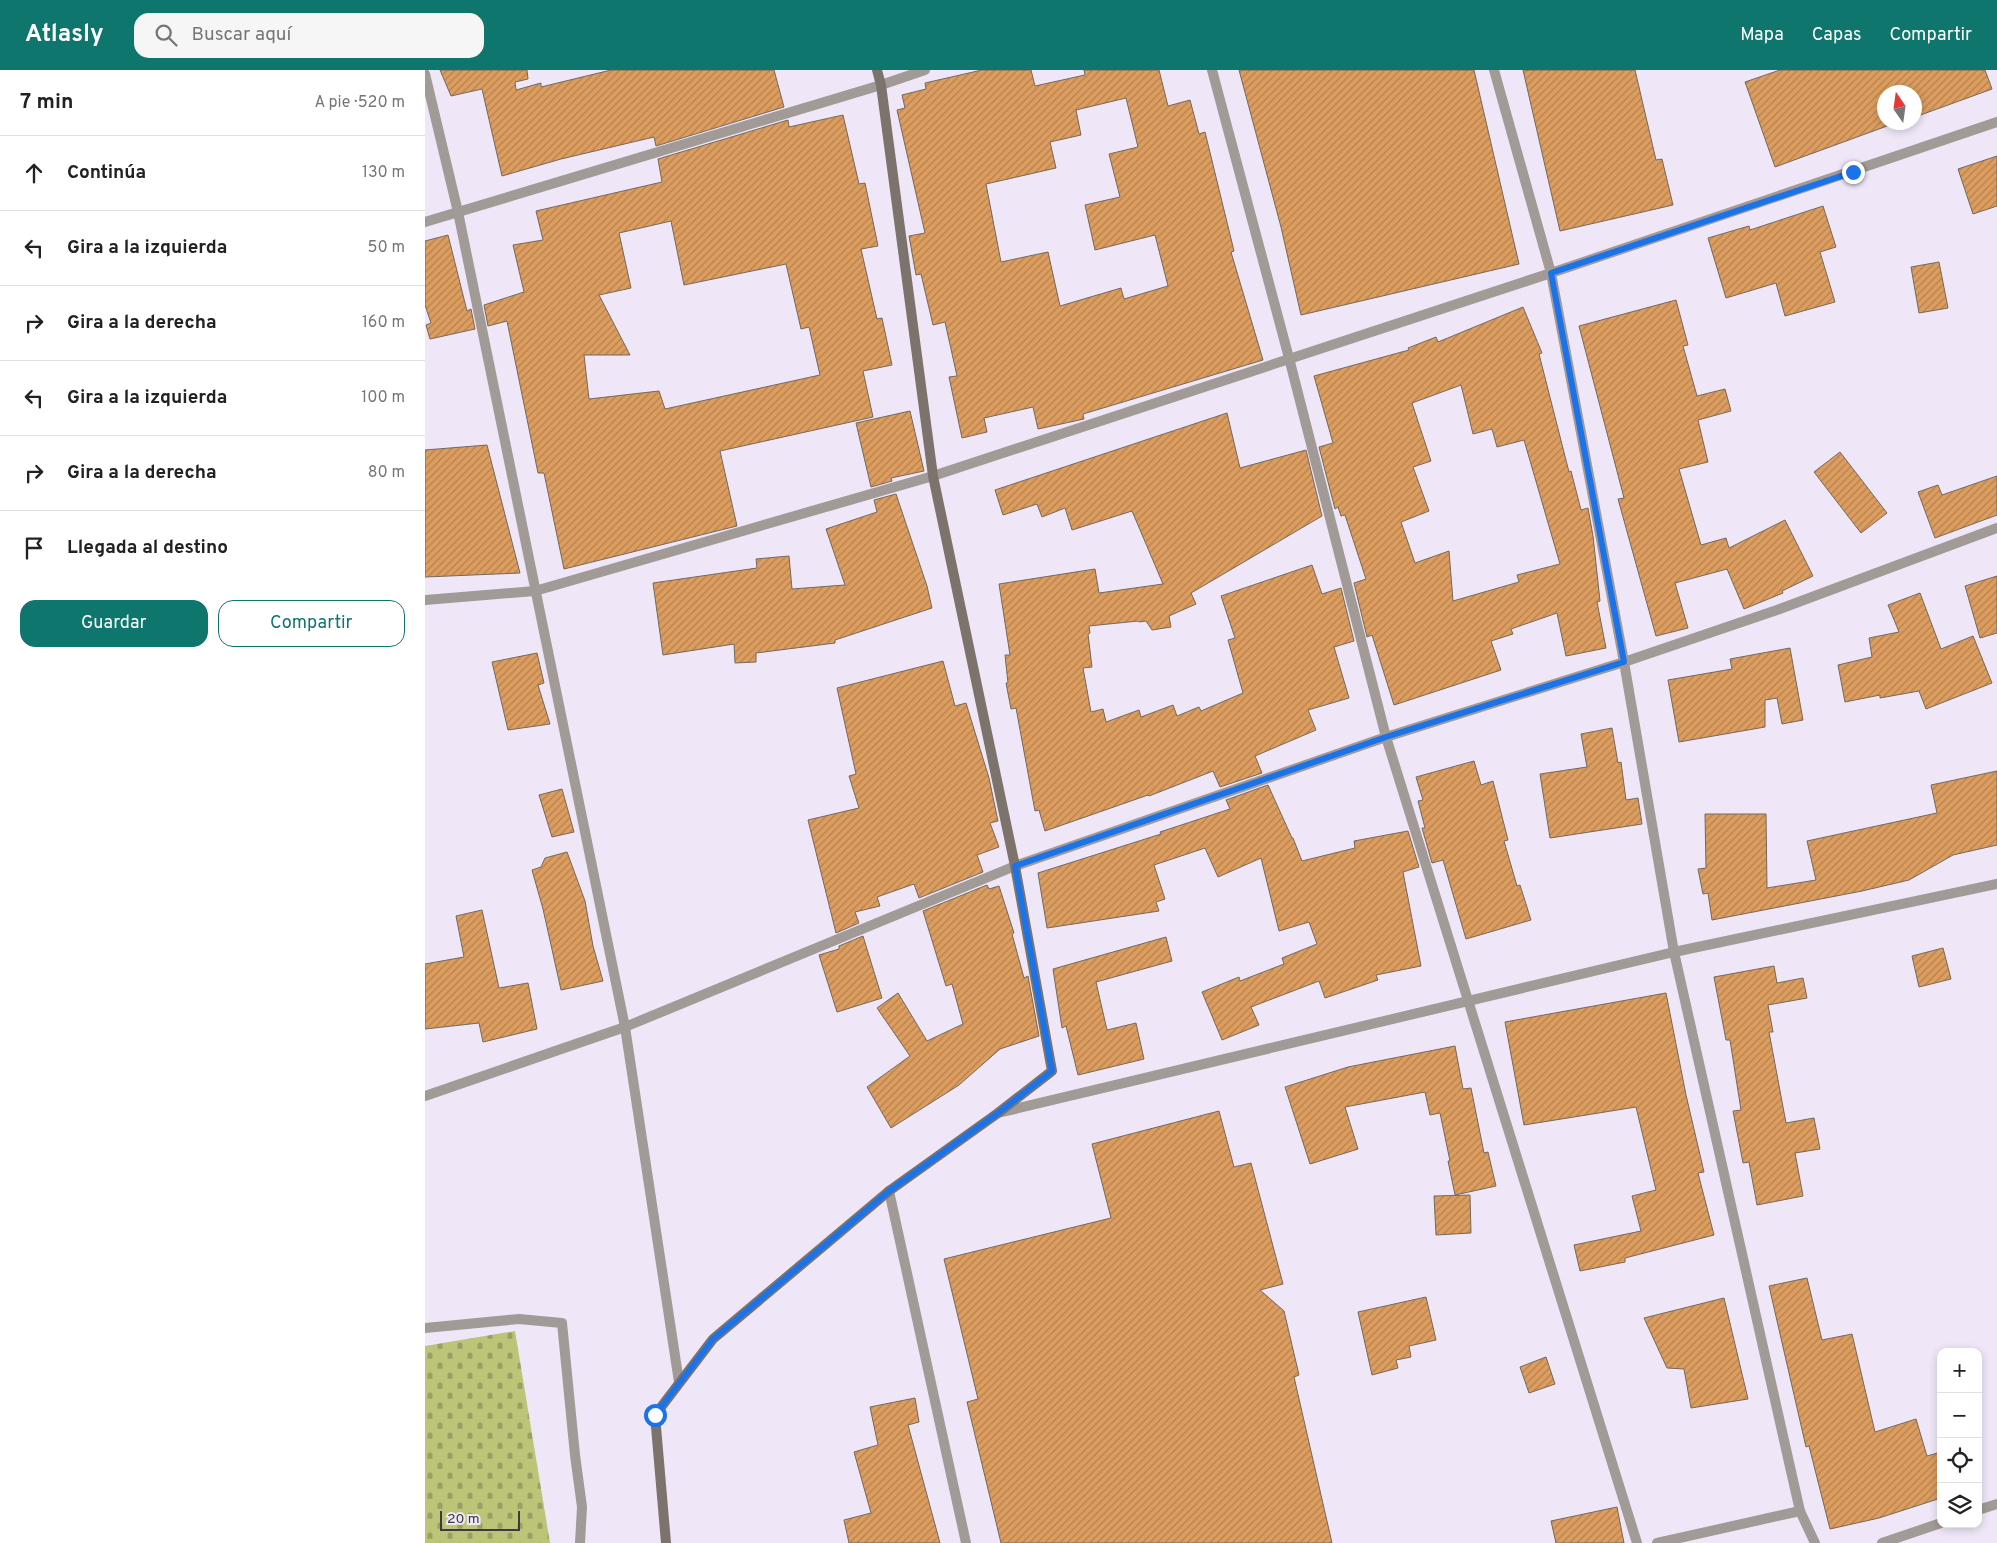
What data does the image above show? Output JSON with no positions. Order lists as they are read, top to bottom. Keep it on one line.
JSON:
{"scale_bar":"20 m","north":"top","page":{"header":"Atlasly","search":"Buscar aquí","nav":["Mapa","Capas","Compartir"],"heading":["7 min","A pie · 520 m"],"list":[["Continúa","130 m"],["Gira a la izquierda","50 m"],["Gira a la derecha","160 m"],["Gira a la izquierda","100 m"],["Gira a la derecha","80 m"],"Llegada al destino"],"buttons":["Guardar","Compartir"],"map_buttons":["+","−"],"scale":"20 m"}}
